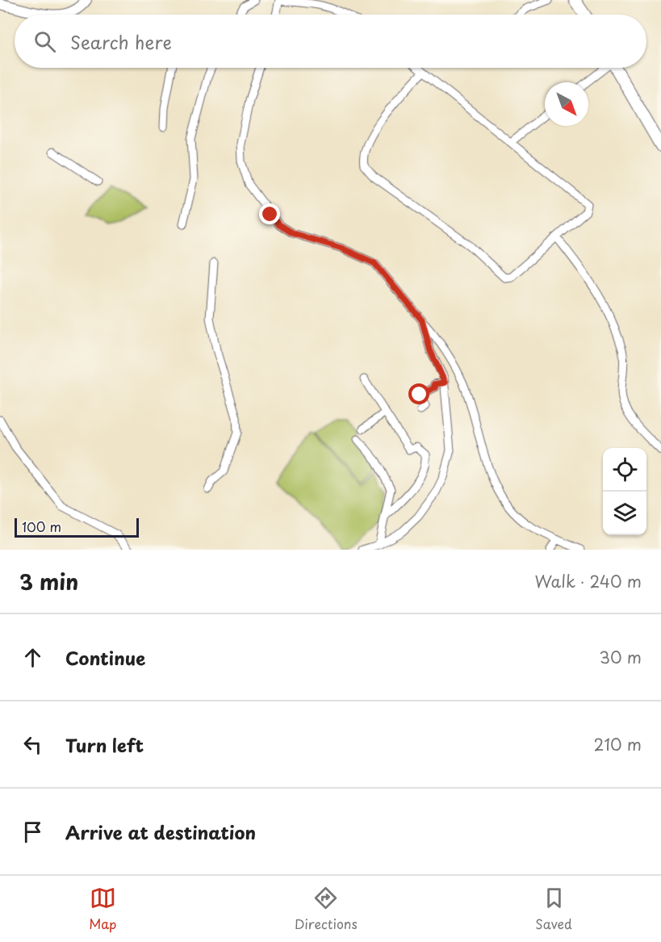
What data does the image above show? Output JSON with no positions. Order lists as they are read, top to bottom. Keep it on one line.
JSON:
{"scale_bar":"100 m","north":"bottom right","page":{"search":"Search here","scale":"100 m","heading":["3 min","Walk · 240 m"],"list":[["Continue","30 m"],["Turn left","210 m"],"Arrive at destination"],"nav":["Map","Directions","Saved"]}}
